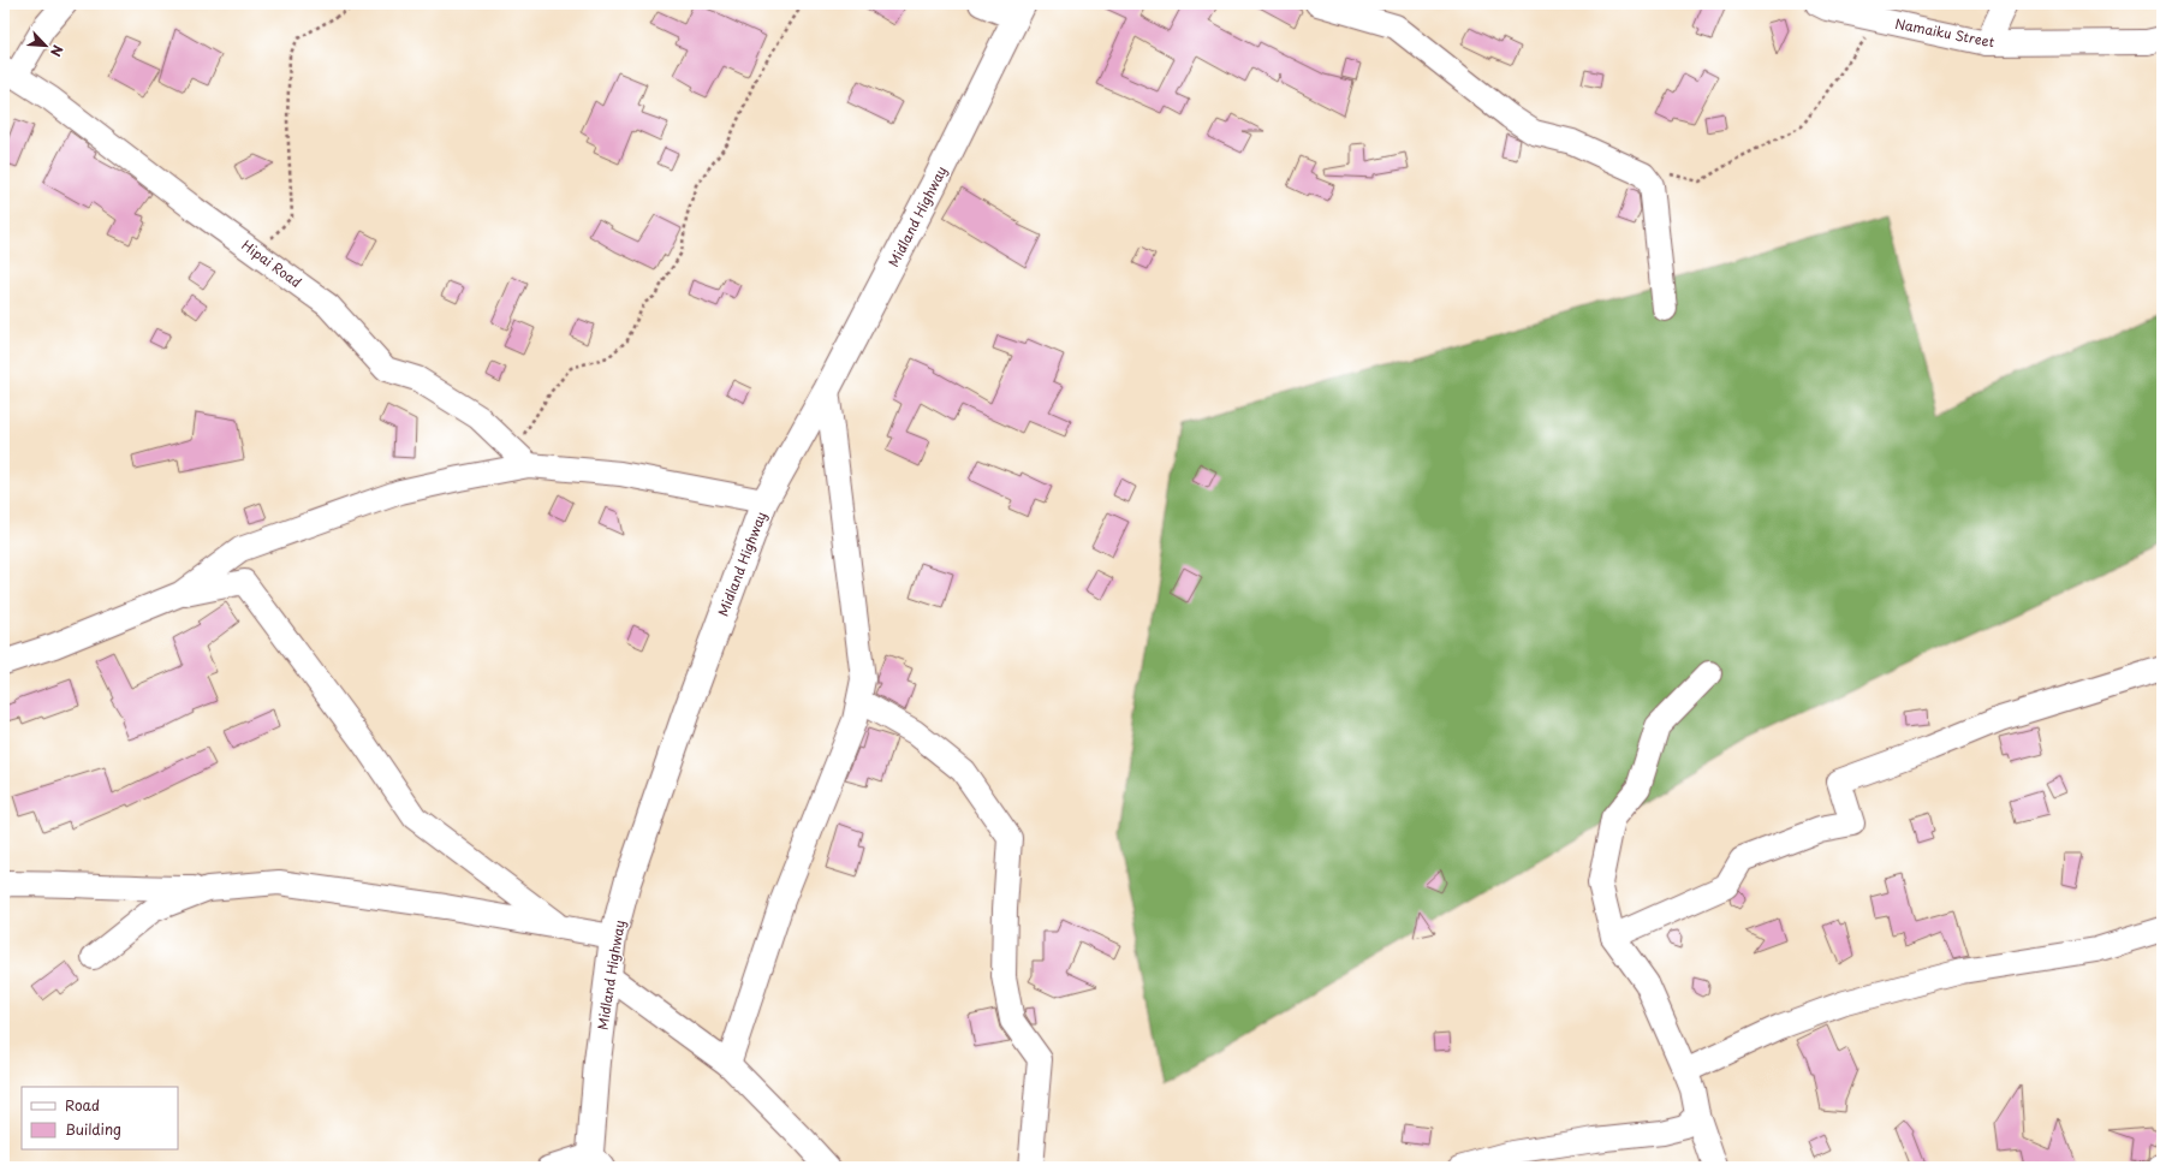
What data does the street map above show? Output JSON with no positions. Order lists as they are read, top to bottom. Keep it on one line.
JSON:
{"streets":{"main road":["Midland Highway"],"street":["Namaiku Street","Hipai Road"]},"legend":["Road","Building"],"north":"bottom right"}
